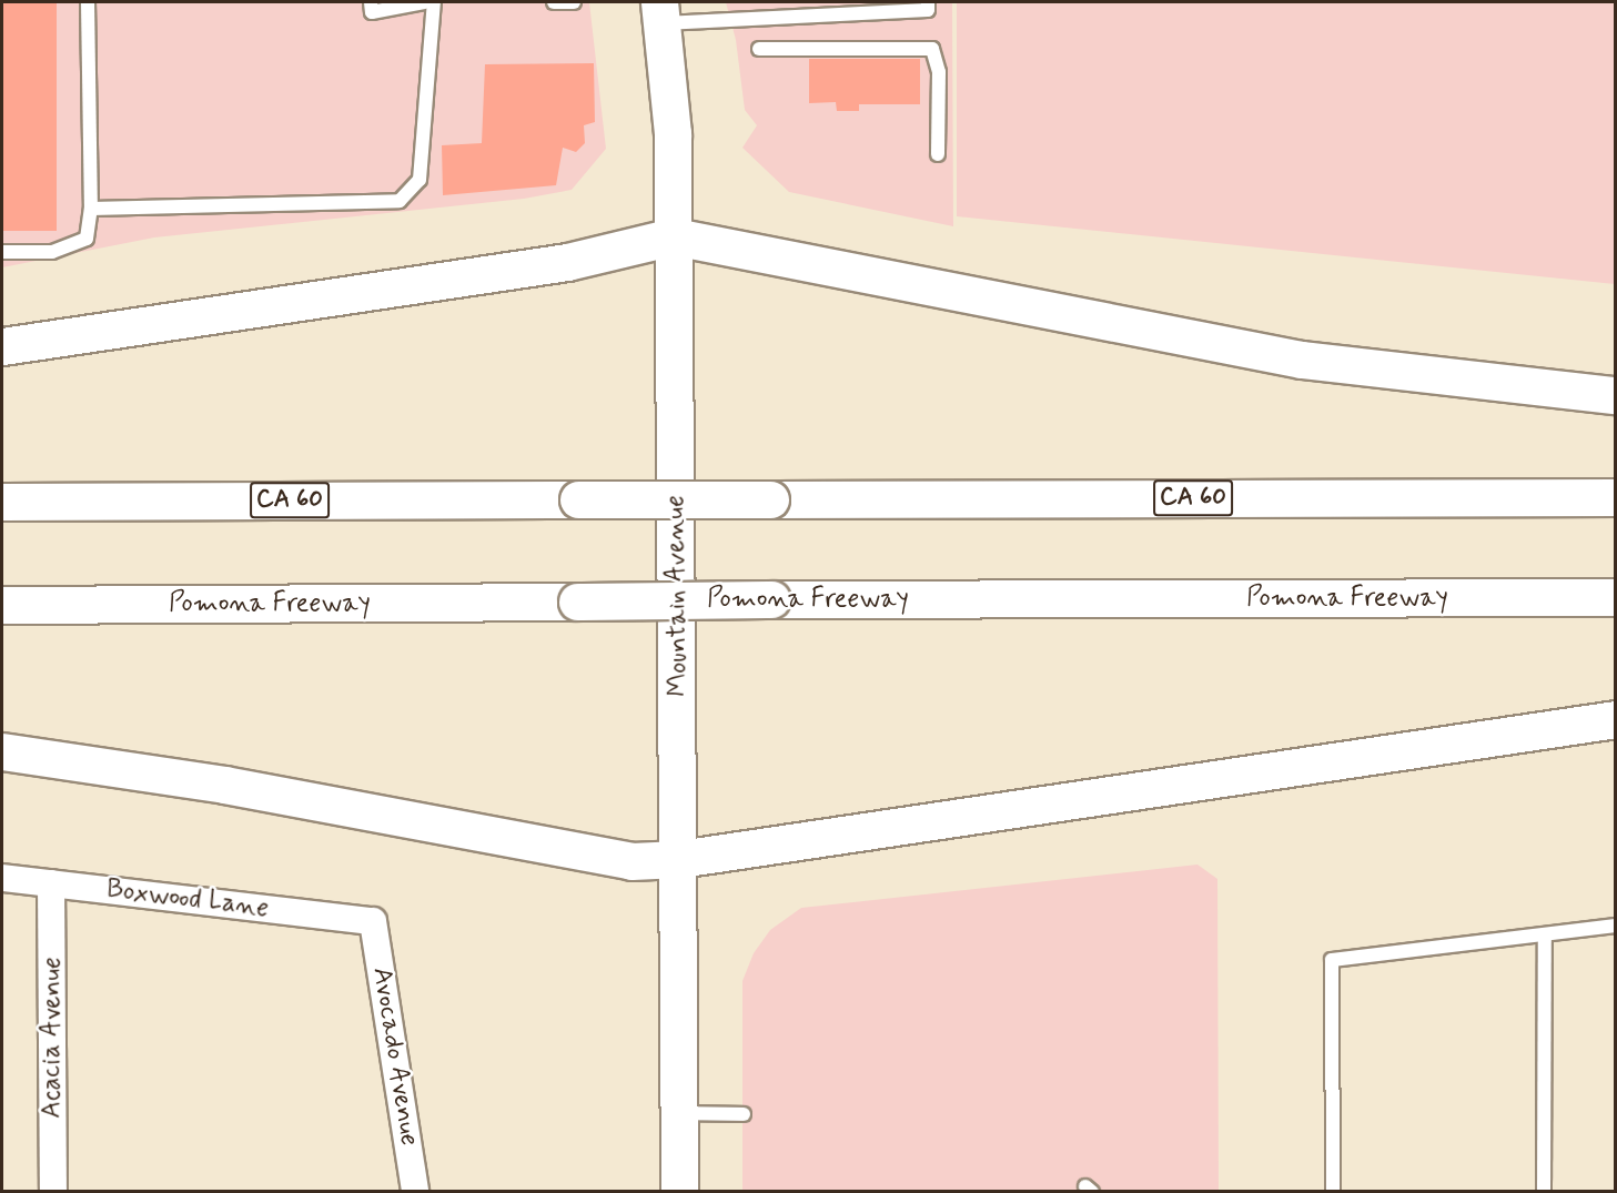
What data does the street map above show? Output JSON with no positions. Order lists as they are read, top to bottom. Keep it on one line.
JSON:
{"streets":{"main road":["CA 60","Mountain Avenue","Pomona Freeway"],"street":["Boxwood Lane","Acacia Avenue","Avocado Avenue"]},"crossings":[["Boxwood Lane","Acacia Avenue"],["Boxwood Lane","Avocado Avenue"]]}
